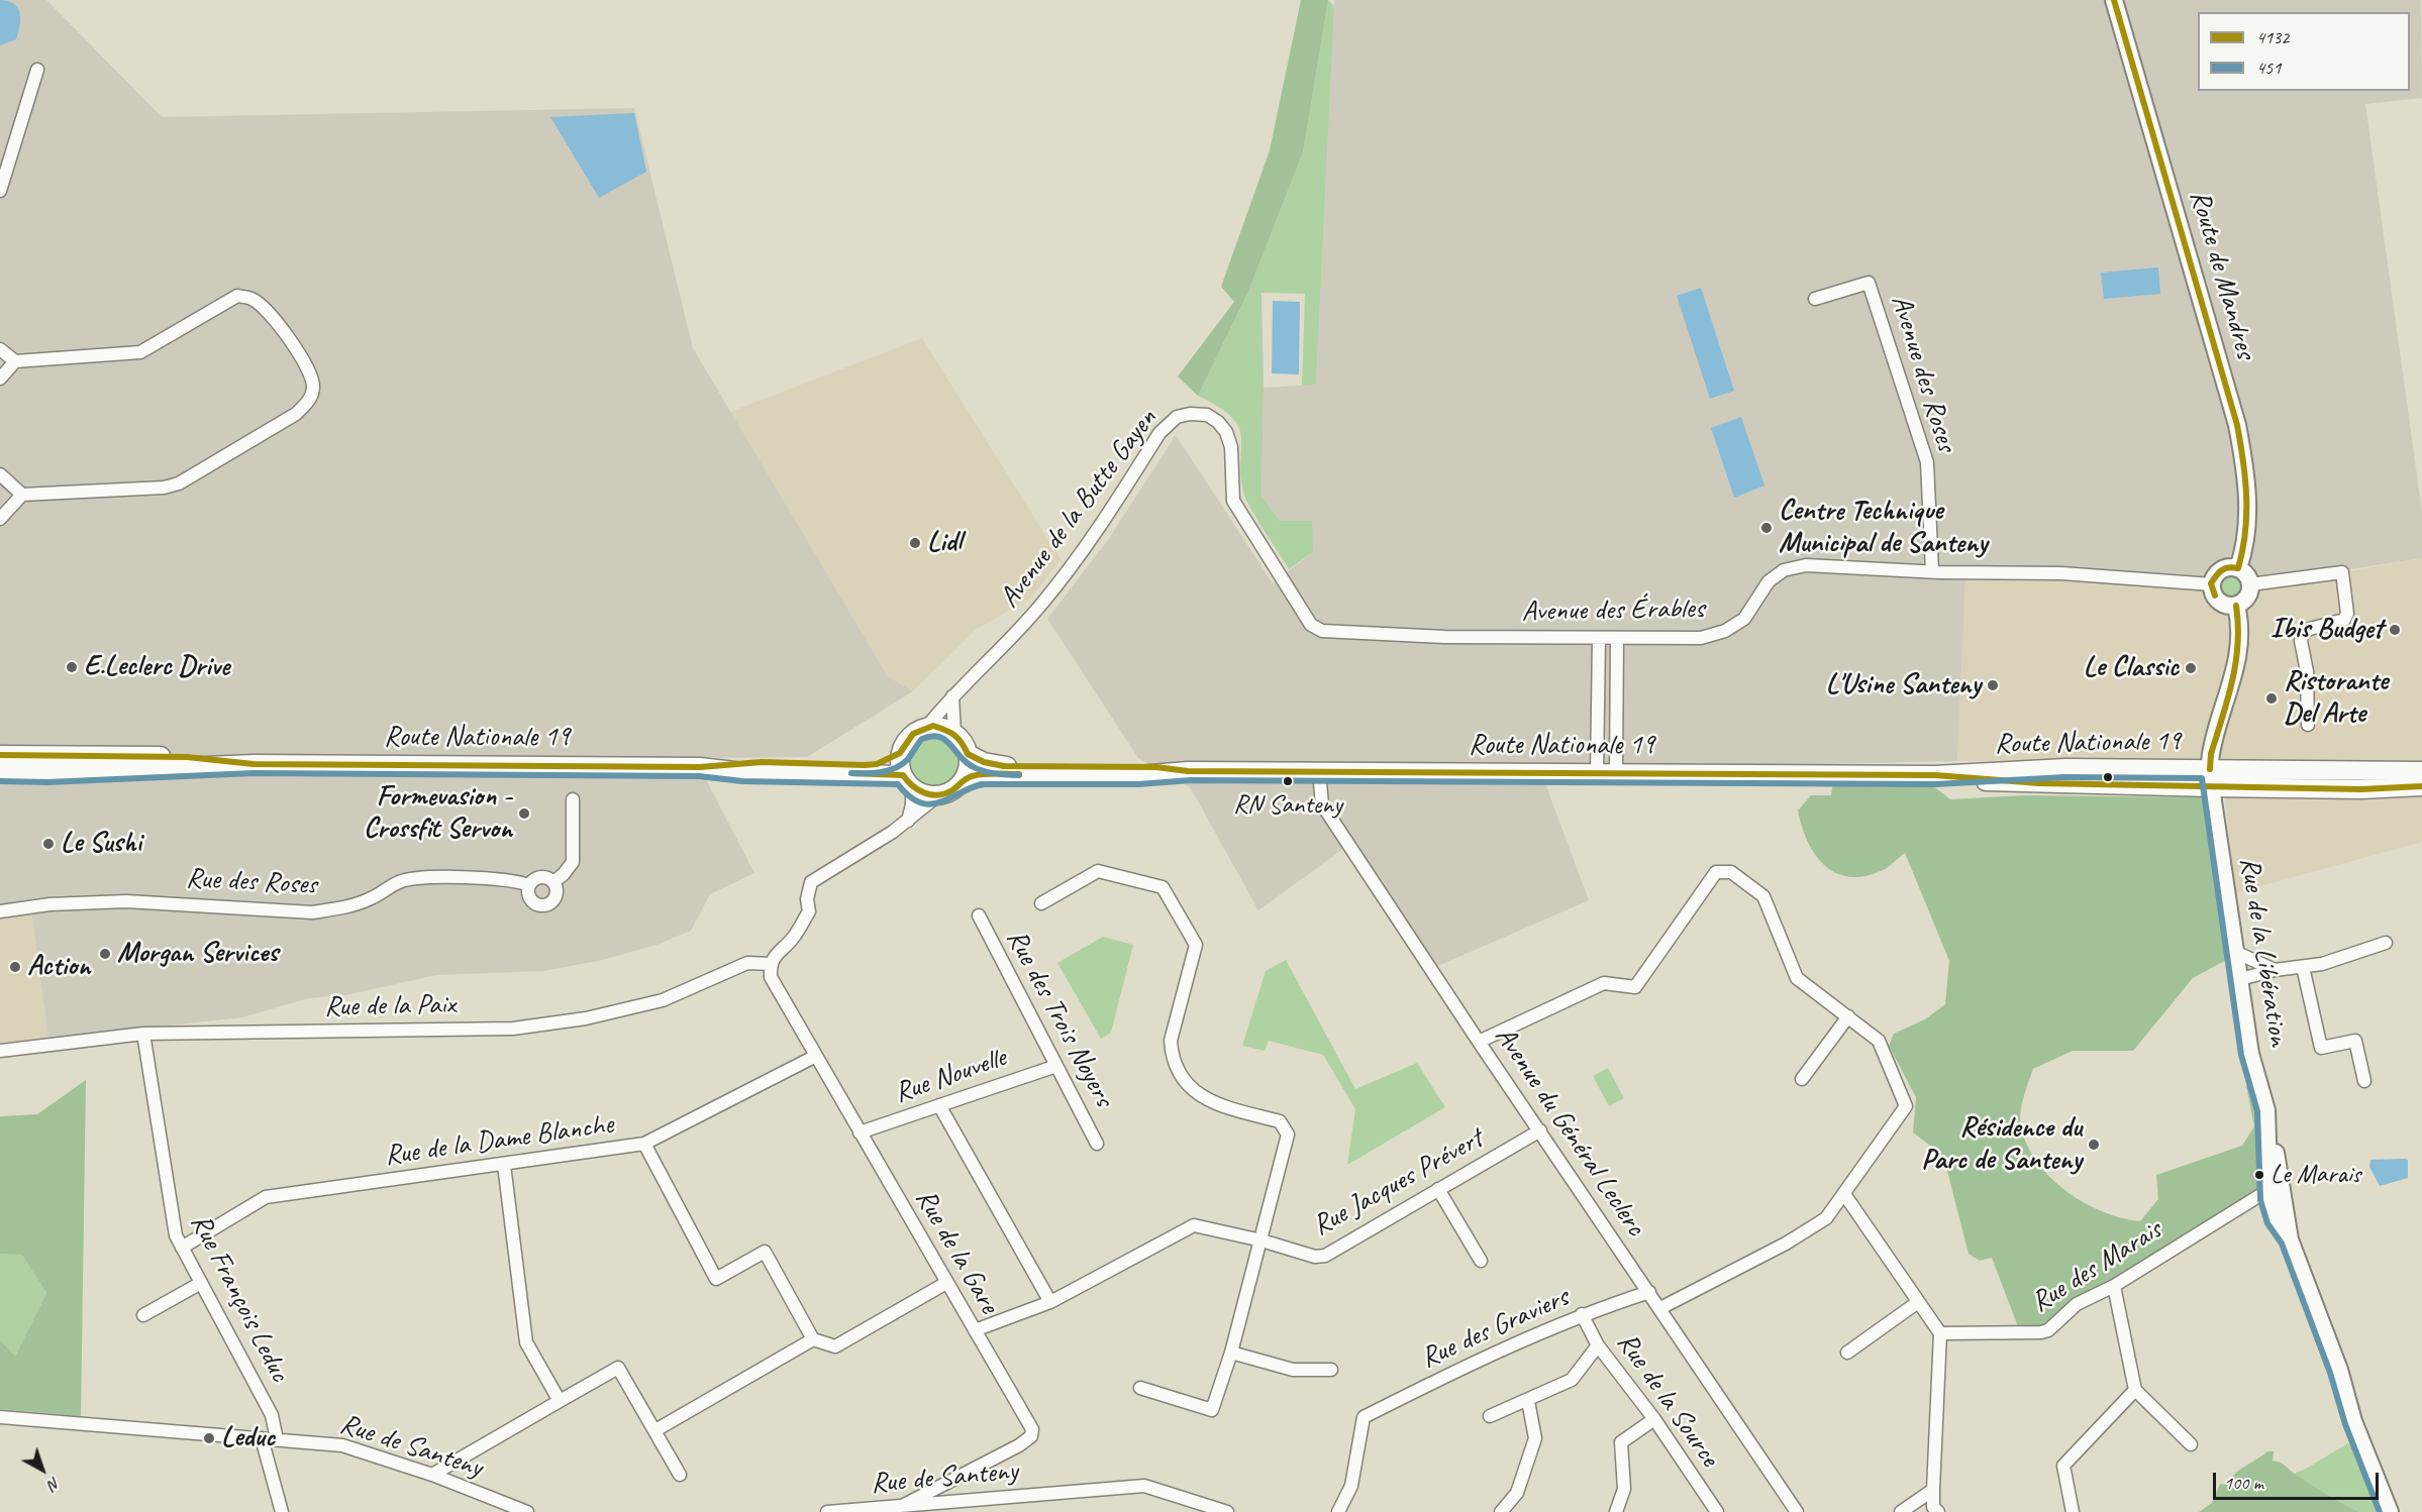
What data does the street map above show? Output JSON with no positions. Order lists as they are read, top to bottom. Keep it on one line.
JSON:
{"streets":{"main road":["Route Nationale 19"],"street":["Route de Mandres","Avenue des Roses","Avenue de la Butte Gayen","Avenue des Érables","Rue des Roses","Rue de la Libération","Rue de la Paix","Rue des Trois Noyers","Rue Nouvelle","Avenue du Général Leclerc","Rue de la Dame Blanche","Rue Jacques Prévert","Rue de la Gare","Rue des Marais","Rue François Leduc","Rue des Graviers","Rue de la Source","Rue de Santeny"]},"crossings":[["Route de Mandres","Avenue des Érables"],["Avenue des Roses","Avenue des Érables"],["Avenue de la Butte Gayen","Avenue des Érables"],["Avenue de la Butte Gayen","Route Nationale 19"],["Route Nationale 19","Rue de la Libération"],["Route Nationale 19","Avenue du Général Leclerc"],["Rue de la Libération","Rue des Marais"],["Rue de la Paix","Rue de la Gare"],["Rue de la Paix","Rue François Leduc"],["Rue des Trois Noyers","Rue Nouvelle"],["Rue Nouvelle","Rue de la Gare"],["Avenue du Général Leclerc","Rue Jacques Prévert"],["Avenue du Général Leclerc","Rue des Graviers"],["Rue de la Dame Blanche","Rue de la Gare"],["Rue de la Dame Blanche","Rue François Leduc"],["Rue Jacques Prévert","Rue de la Gare"],["Rue de la Gare","Rue de Santeny"],["Rue François Leduc","Rue de Santeny"],["Rue des Graviers","Rue de la Source"]],"places":["Centre Technique Municipal de Santeny","Lidl","Ibis Budget","E.Leclerc Drive","Le Classic","L'Usine Santeny","Ristorante Del Arte","RN Santeny","Formevasion - Crossfit Servon","Le Sushi","Morgan Services","Action","Résidence du Parc de Santeny","Le Marais","Leduc"],"lines":["transit line 4132","transit line 451"],"legend":["4132","451"],"scale_bar":"100 m","north":"bottom right"}
